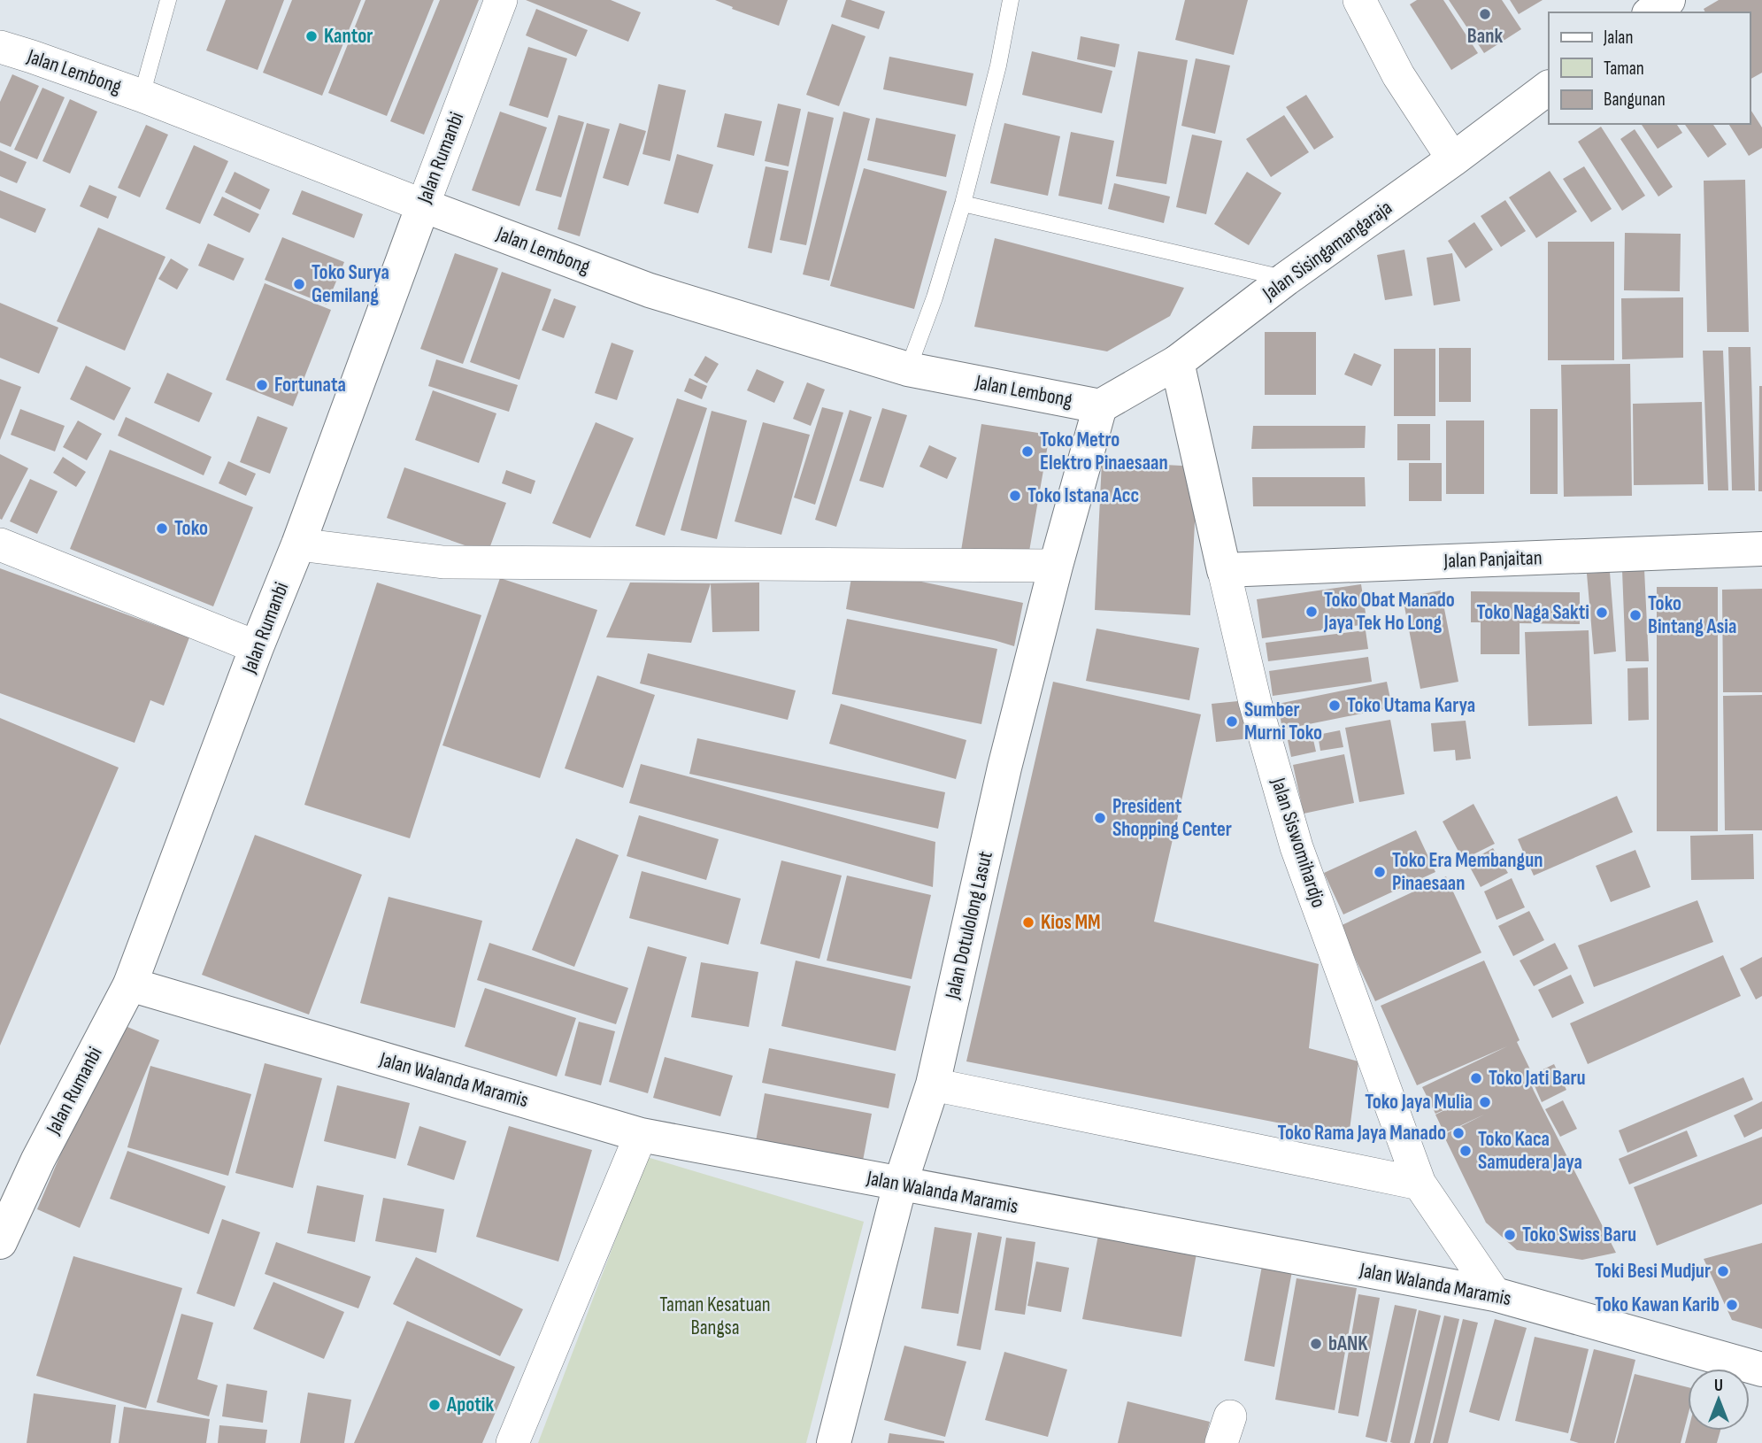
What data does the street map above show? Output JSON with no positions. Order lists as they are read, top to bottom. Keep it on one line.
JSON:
{"streets":{"main road":["Jalan Lembong","Jalan Rumanbi","Jalan Sisingamangaraja","Jalan Panjaitan","Jalan Siswomihardjo","Jalan Dotulolong Lasut","Jalan Walanda Maramis"]},"crossings":[["Jalan Lembong","Jalan Rumanbi"],["Jalan Lembong","Jalan Sisingamangaraja"],["Jalan Lembong","Jalan Dotulolong Lasut"],["Jalan Rumanbi","Jalan Walanda Maramis"],["Jalan Sisingamangaraja","Jalan Siswomihardjo"],["Jalan Sisingamangaraja","Jalan Dotulolong Lasut"],["Jalan Panjaitan","Jalan Siswomihardjo"],["Jalan Siswomihardjo","Jalan Walanda Maramis"],["Jalan Dotulolong Lasut","Jalan Walanda Maramis"]],"parks":["Taman Kesatuan Bangsa"],"places":["Bank","Kantor","Toko Surya Gemilang","Fortunata","Toko Metro Elektro Pinaesaan","Toko Istana Acc","Toko","Toko Obat Manado Jaya Tek Ho Long","Toko Naga Sakti","Toko Bintang Asia","Toko Utama Karya","Sumber Murni Toko","President Shopping Center","Toko Era Membangun Pinaesaan","Kios MM","Toko Jati Baru","Toko Jaya Mulia","Toko Rama Jaya Manado","Toko Kaca Samudera Jaya","Toko Swiss Baru","Toki Besi Mudjur","Toko Kawan Karib","bANK","Apotik"],"legend":["Jalan","Taman","Bangunan"],"north":"top"}
